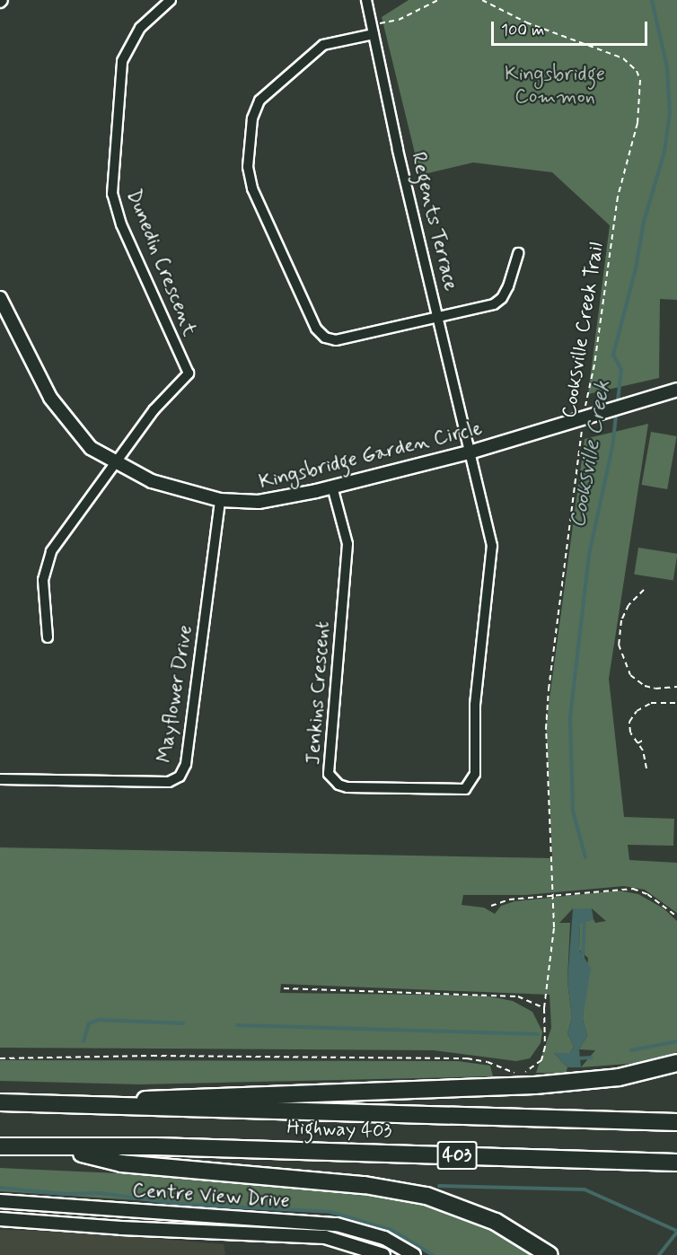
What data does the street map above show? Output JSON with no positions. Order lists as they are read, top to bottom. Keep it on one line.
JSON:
{"streets":{"highway":["Highway 403","403"],"street":["Regents Terrace","Dunedin Crescent","Kingsbridge Garden Circle","Jenkins Crescent","Mayflower Drive","Centre View Drive"],"path":["Cooksville Creek Trail"]},"crossings":[["Regents Terrace","Kingsbridge Garden Circle"],["Regents Terrace","Jenkins Crescent"],["Dunedin Crescent","Kingsbridge Garden Circle"],["Cooksville Creek Trail","Kingsbridge Garden Circle"],["Kingsbridge Garden Circle","Jenkins Crescent"],["Kingsbridge Garden Circle","Mayflower Drive"]],"water":["Cooksville Creek"],"parks":["Kingsbridge Common"],"scale_bar":"100 m"}
